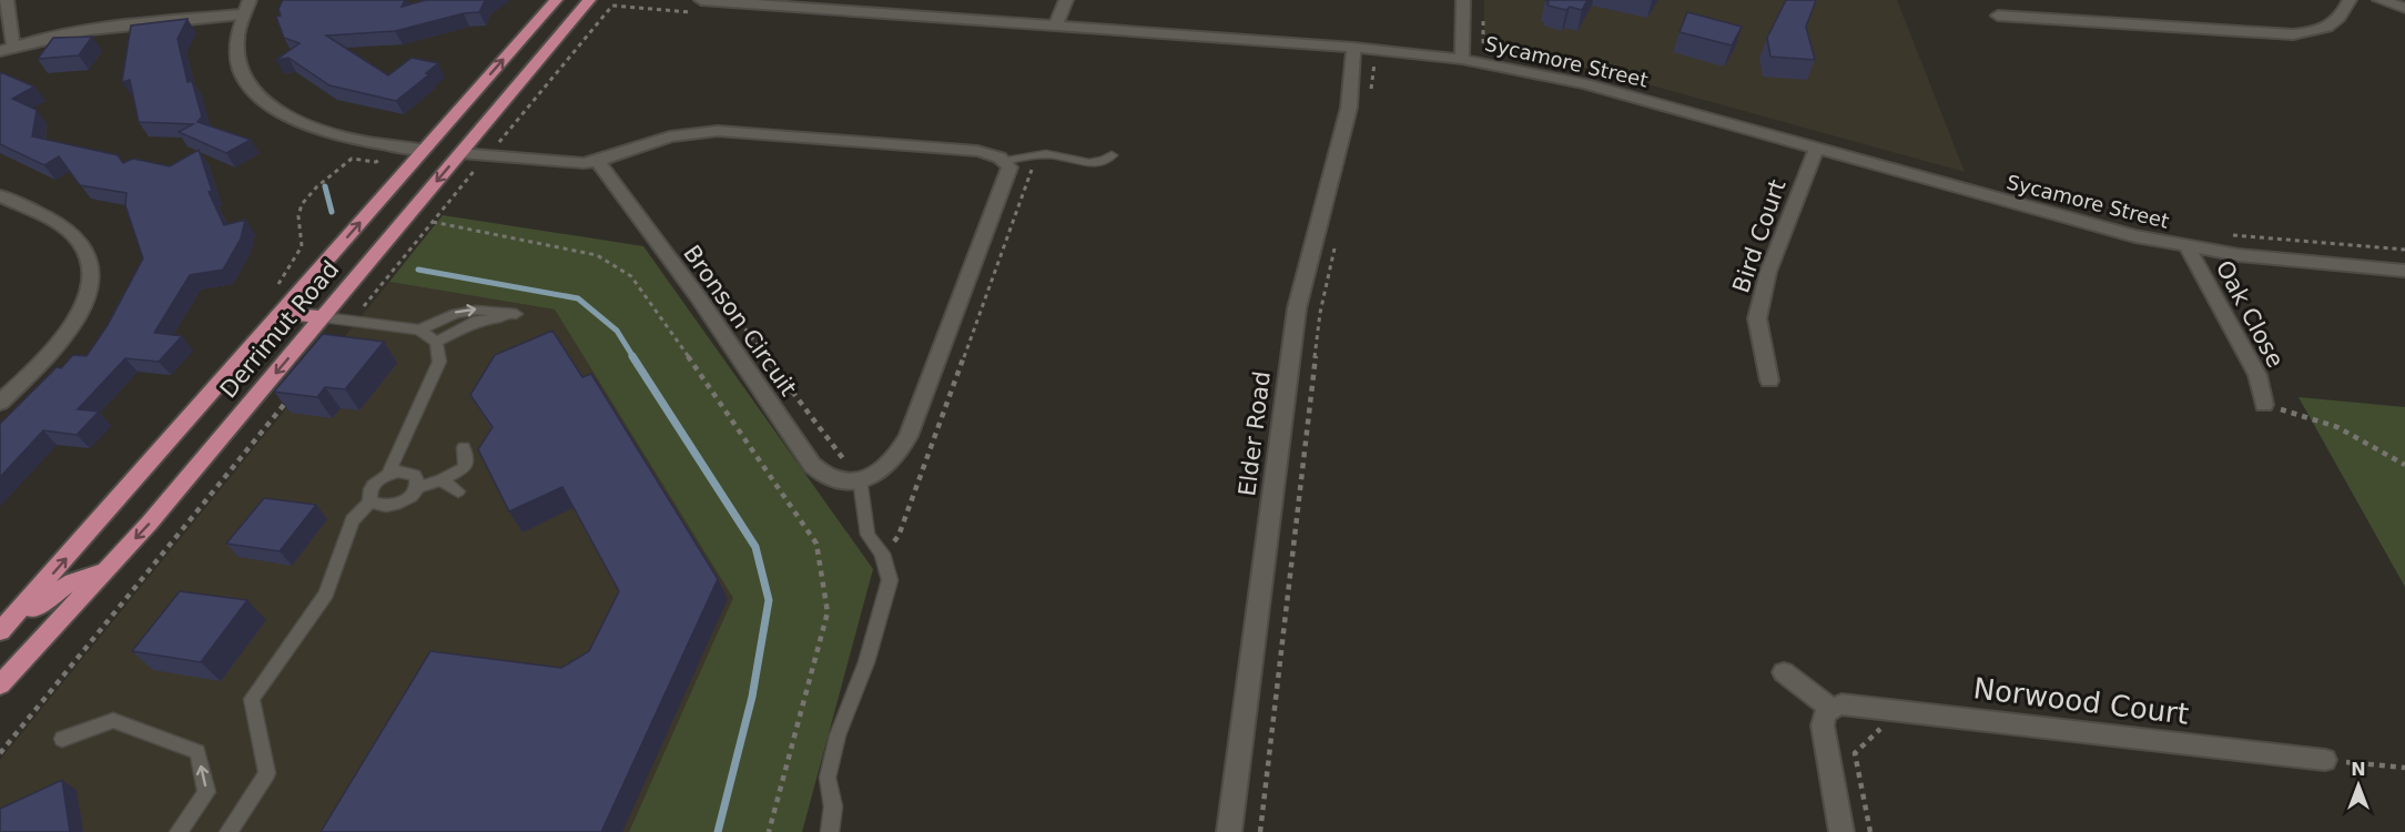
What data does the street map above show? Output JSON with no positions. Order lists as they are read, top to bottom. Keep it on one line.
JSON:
{"streets":{"highway":["Derrimut Road"],"street":["Sycamore Street","Bird Court","Oak Close","Bronson Circuit","Elder Road","Norwood Court"]},"crossings":[["Sycamore Street","Bird Court"],["Sycamore Street","Oak Close"],["Sycamore Street","Elder Road"]],"north":"top"}
